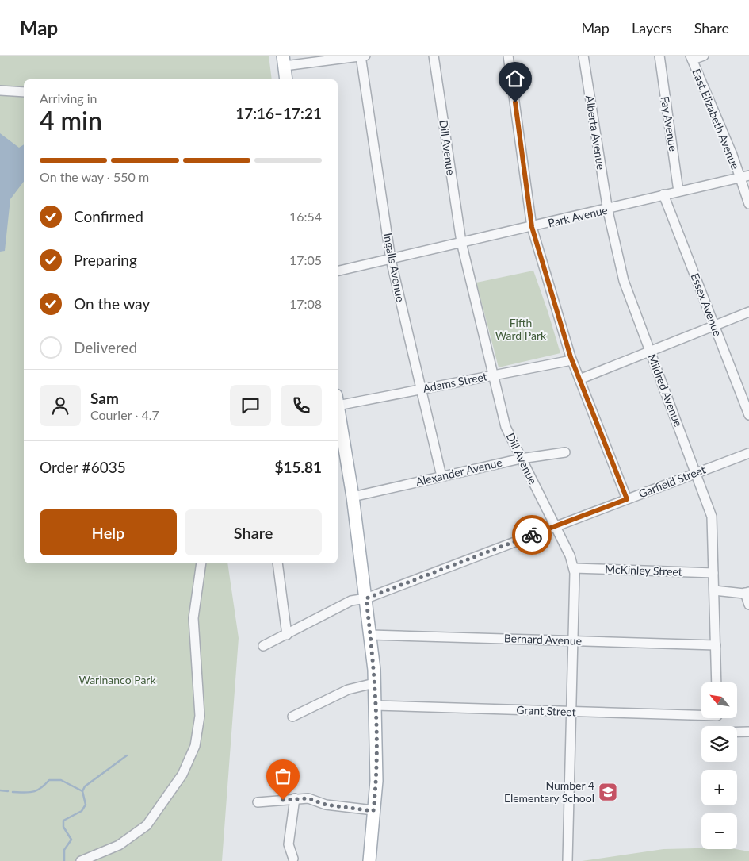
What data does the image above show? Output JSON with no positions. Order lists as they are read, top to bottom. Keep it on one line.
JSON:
{"streets":{"street":["East Elizabeth Avenue","Fay Avenue","Alberta Avenue","Dill Avenue","Park Avenue","Ingalls Avenue","Essex Avenue","Adams Street","Mildred Avenue","Alexander Avenue","Garfield Street","McKinley Street","Bernard Avenue","Grant Street"]},"crossings":[["East Elizabeth Avenue","Park Avenue"],["Fay Avenue","Park Avenue"],["Alberta Avenue","Park Avenue"],["Alberta Avenue","Mildred Avenue"],["Dill Avenue","Park Avenue"],["Dill Avenue","Adams Street"],["Dill Avenue","Alexander Avenue"],["Dill Avenue","Garfield Street"],["Dill Avenue","McKinley Street"],["Dill Avenue","Bernard Avenue"],["Dill Avenue","Grant Street"],["Park Avenue","Ingalls Avenue"],["Park Avenue","Essex Avenue"],["Park Avenue","Mildred Avenue"],["Ingalls Avenue","Adams Street"],["Ingalls Avenue","Alexander Avenue"],["Mildred Avenue","Garfield Street"],["Mildred Avenue","McKinley Street"]],"parks":["Fifth Ward Park","Warinanco Park"],"places":{"school or university":["Number 4 Elementary School"]},"north":"top left","page":{"header":"Map","nav":["Map","Layers","Share"],"heading":["4 min","Arriving in","17:16–17:21"],"panel":["Sam","Courier · 4.7","Order #6035","$15.81"],"bar":"On the way · 550 m","list":[["Confirmed","16:54"],["Preparing","17:05"],["On the way","17:08"],"Delivered"],"buttons":["Help","Share"],"map_buttons":["+","−"]}}
